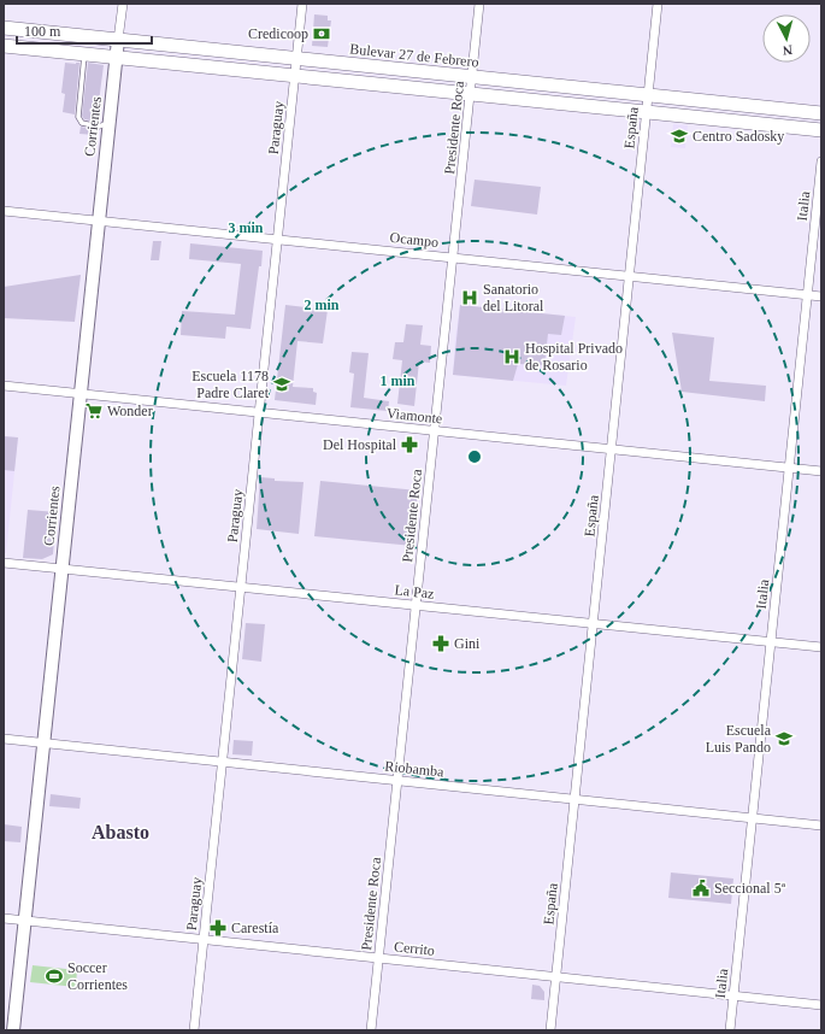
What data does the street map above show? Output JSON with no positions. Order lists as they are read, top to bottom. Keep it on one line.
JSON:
{"streets":{"main road":["Bulevar 27 de Febrero","Corrientes"],"street":["Paraguay","Presidente Roca","España","Italia","Ocampo","Viamonte","La Paz","Riobamba","Cerrito"]},"crossings":[["Bulevar 27 de Febrero","Corrientes"],["Bulevar 27 de Febrero","Paraguay"],["Bulevar 27 de Febrero","Presidente Roca"],["Bulevar 27 de Febrero","España"],["Corrientes","Ocampo"],["Corrientes","Viamonte"],["Corrientes","La Paz"],["Corrientes","Riobamba"],["Corrientes","Cerrito"],["Paraguay","Ocampo"],["Paraguay","Viamonte"],["Paraguay","La Paz"],["Paraguay","Riobamba"],["Paraguay","Cerrito"],["Presidente Roca","Ocampo"],["Presidente Roca","Viamonte"],["Presidente Roca","La Paz"],["Presidente Roca","Riobamba"],["Presidente Roca","Cerrito"],["España","Ocampo"],["España","Viamonte"],["España","La Paz"],["España","Riobamba"],["España","Cerrito"],["Italia","Ocampo"],["Italia","Viamonte"],["Italia","La Paz"],["Italia","Riobamba"],["Italia","Cerrito"]],"districts":["Abasto"],"places":{"bank":["Credicoop"],"school or university":["Centro Sadosky","Escuela 1178 Padre Claret","Escuela Luis Pando"],"hospital":["Sanatorio del Litoral","Hospital Privado de Rosario"],"supermarket":["Wonder"],"pharmacy":["Del Hospital","Gini","Carestía"],"public building":["Seccional 5ª"],"sports":["Soccer Corrientes"]},"scale_bar":"100 m","north":"bottom","rings":["3 min","2 min","1 min"]}
